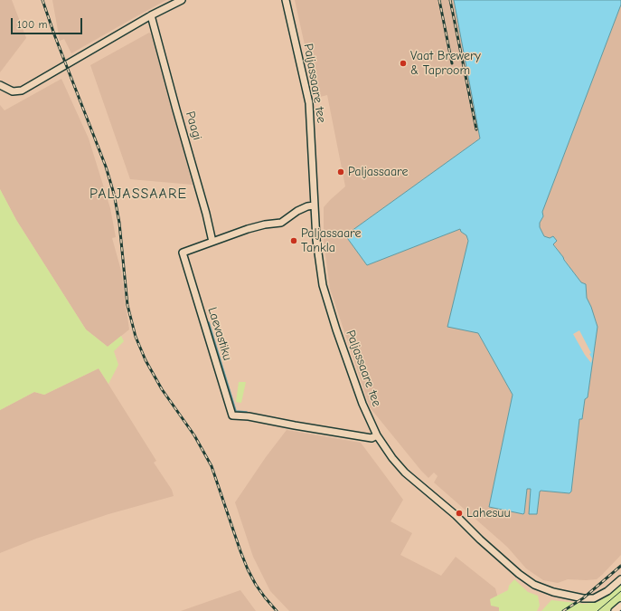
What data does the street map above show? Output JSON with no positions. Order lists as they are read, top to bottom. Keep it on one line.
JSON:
{"streets":{"street":["Paljassaare tee","Paagi","Laevastiku"]},"crossings":[["Paljassaare tee","Laevastiku"],["Paagi","Laevastiku"]],"districts":["PALJASSAARE"],"places":["Vaat Brewery & Taproom","Paljassaare","Paljassaare Tankla","Lahesuu"],"scale_bar":"100 m"}
